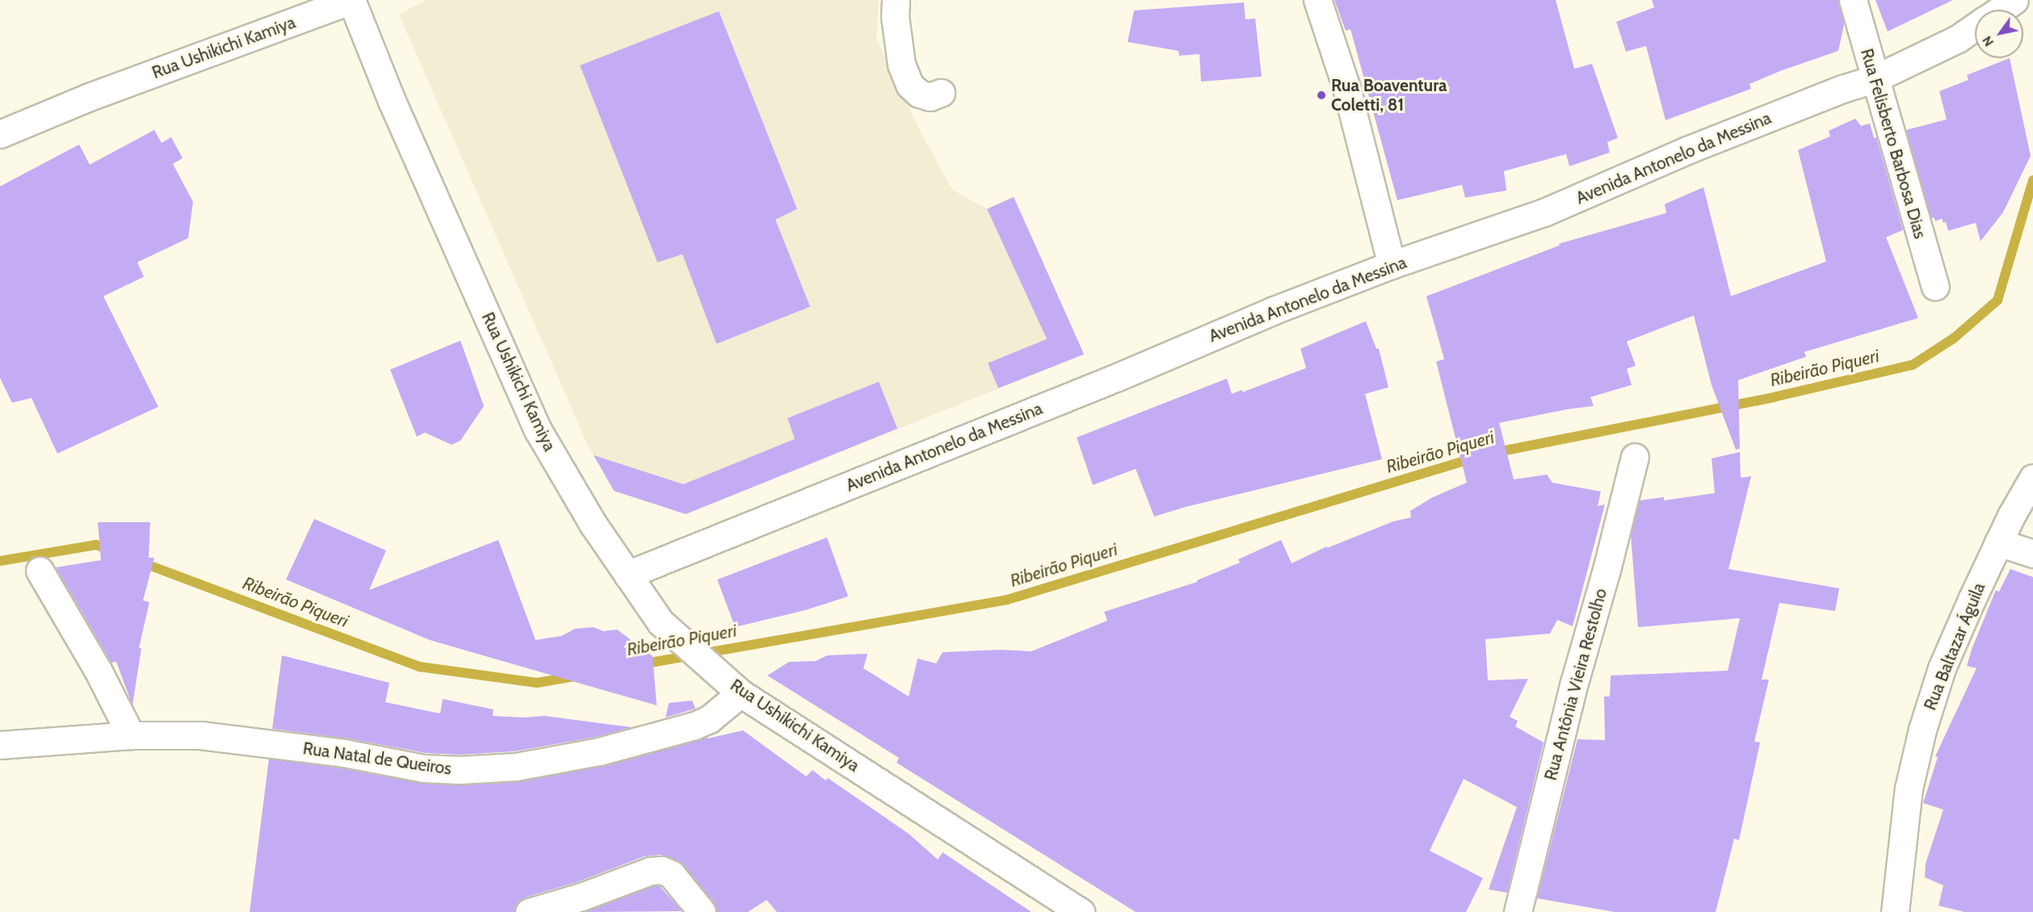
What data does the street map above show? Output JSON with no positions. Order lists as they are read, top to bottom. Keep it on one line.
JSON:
{"streets":{"street":["Rua Ushikichi Kamiya","Rua Felisberto Barbosa Dias","Avenida Antonelo da Messina","Rua Baltazar Águila","Rua Antônia Vieira Restolho","Rua Natal de Queiros"]},"crossings":[["Rua Ushikichi Kamiya","Avenida Antonelo da Messina"],["Rua Ushikichi Kamiya","Rua Natal de Queiros"],["Rua Felisberto Barbosa Dias","Avenida Antonelo da Messina"]],"water":["Ribeirão Piqueri"],"places":["Rua Boaventura Coletti, 81"],"north":"bottom left"}
